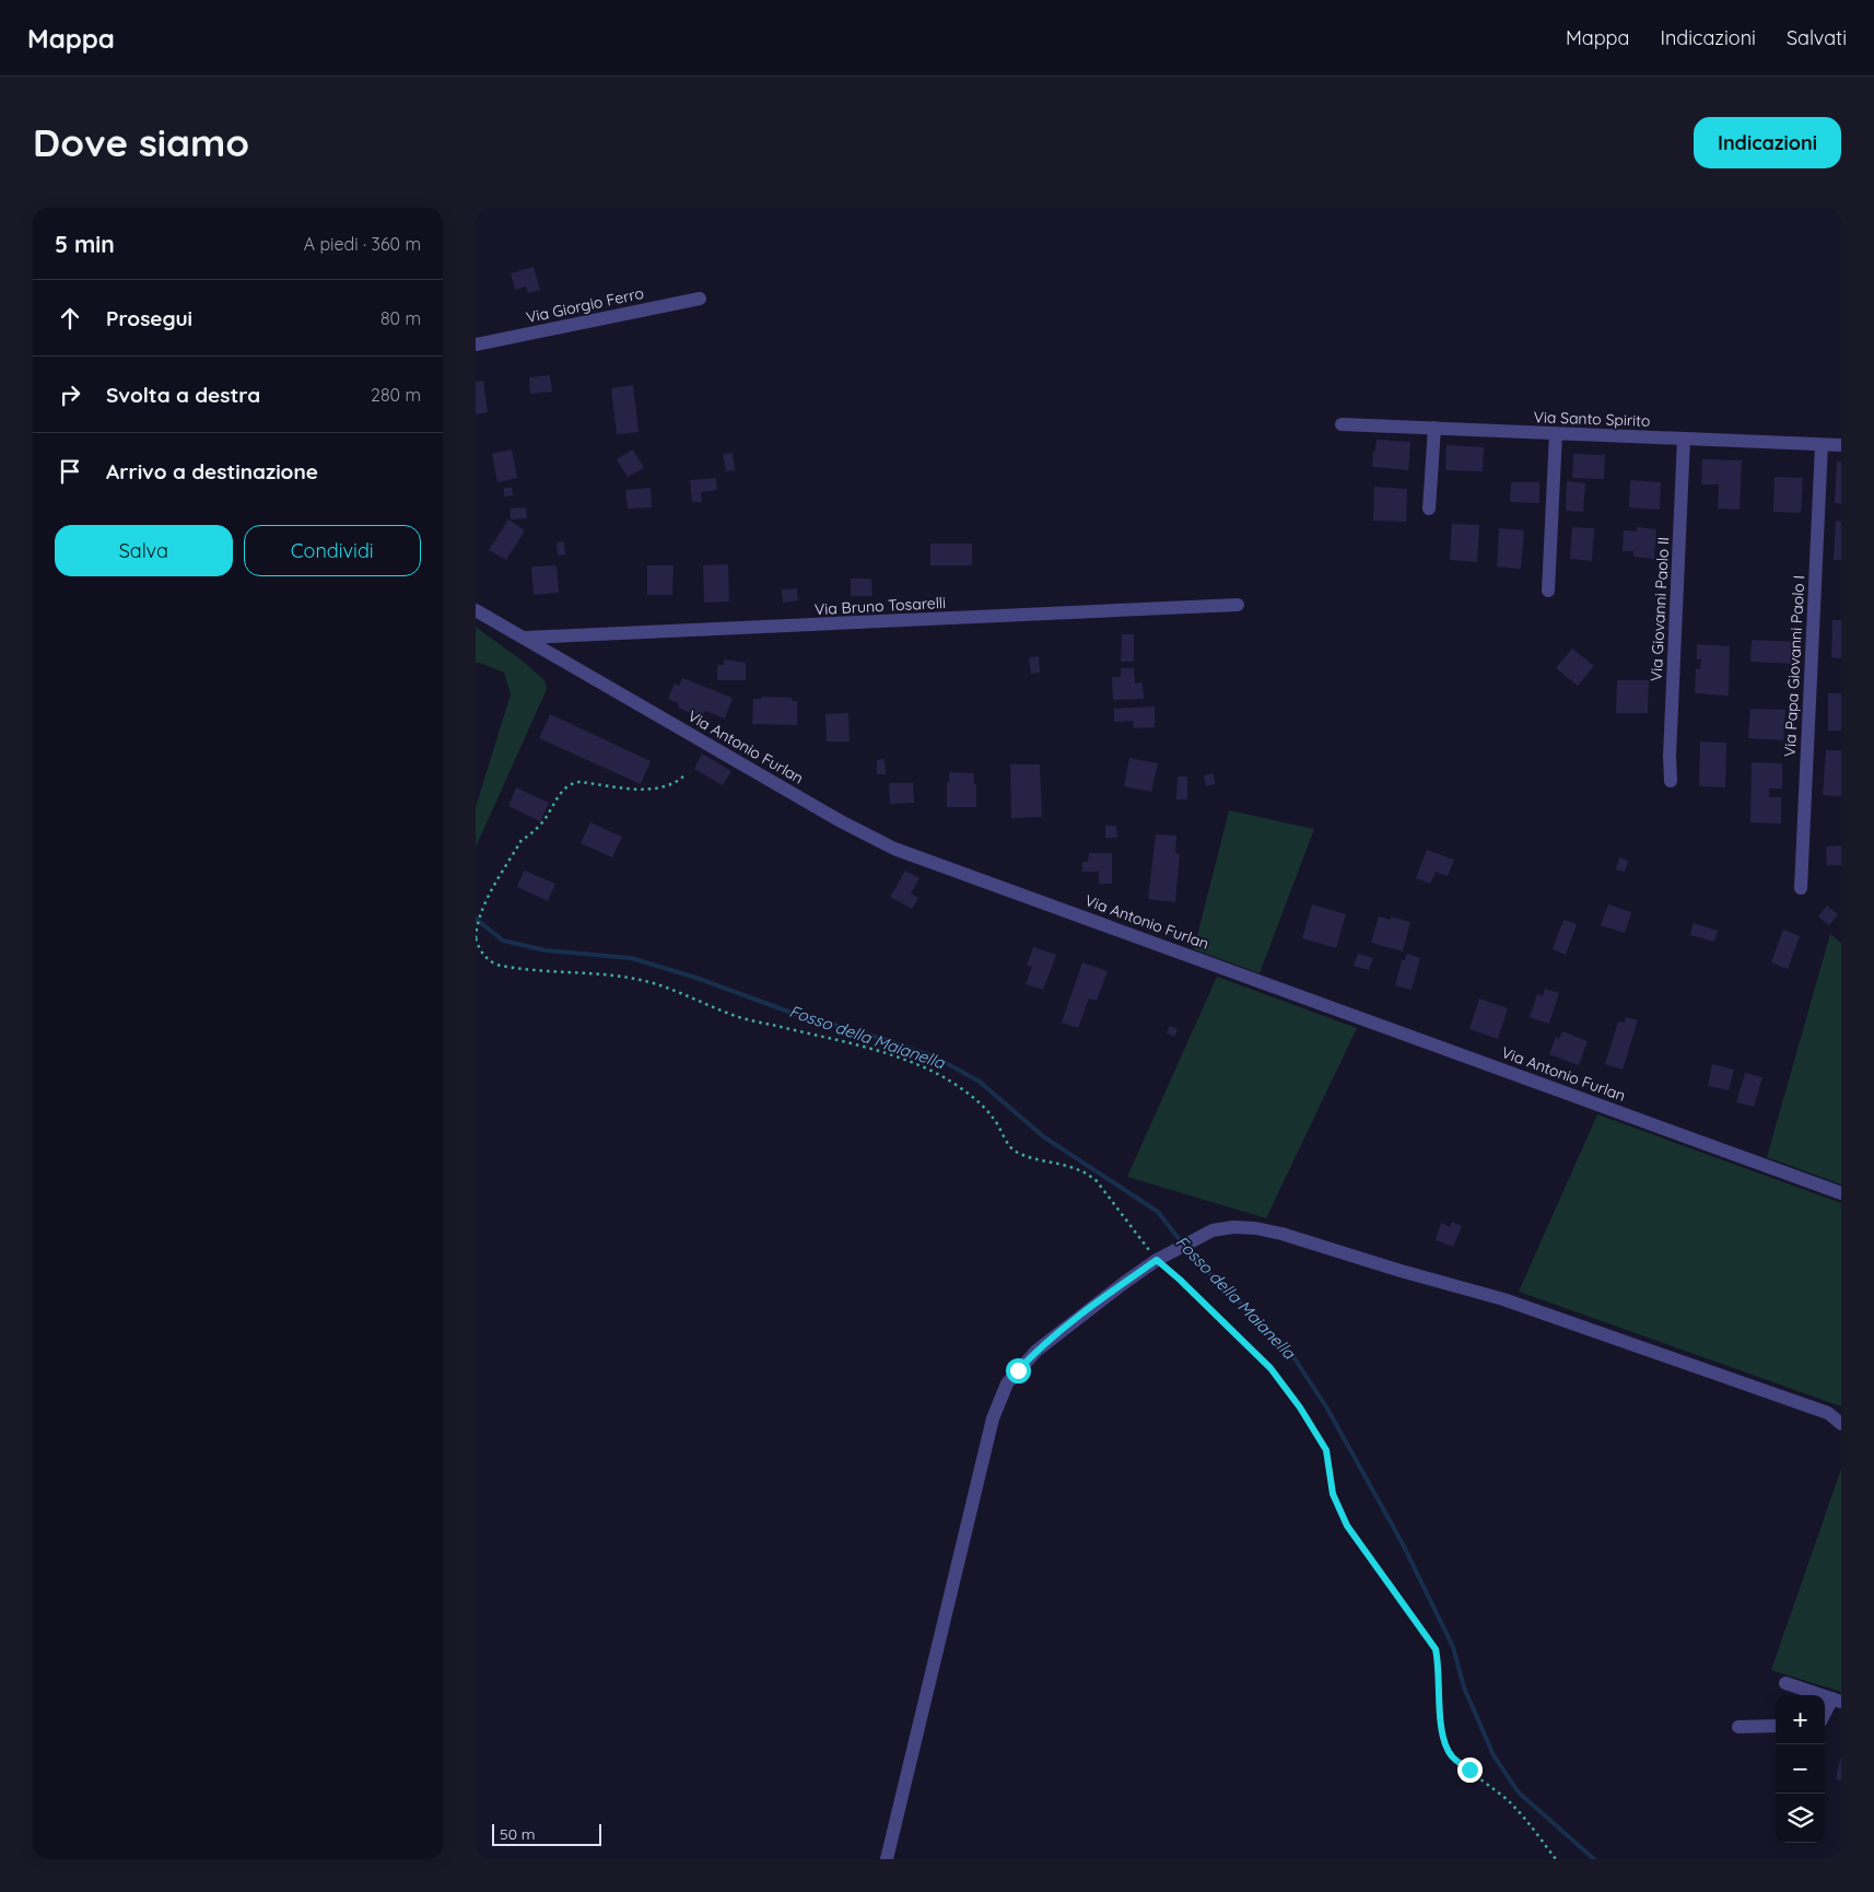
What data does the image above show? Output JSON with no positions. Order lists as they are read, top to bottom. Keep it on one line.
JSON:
{"streets":{"street":["Via Giorgio Ferro","Via Santo Spirito","Via Bruno Tosarelli","Via Giovanni Paolo II","Via Papa Giovanni Paolo I","Via Antonio Furlan"]},"crossings":[["Via Santo Spirito","Via Giovanni Paolo II"],["Via Santo Spirito","Via Papa Giovanni Paolo I"],["Via Bruno Tosarelli","Via Antonio Furlan"]],"water":["Fosso della Maianella"],"scale_bar":"50 m","page":{"header":"Mappa","nav":["Mappa","Indicazioni","Salvati"],"buttons":["Indicazioni",["Salva","Condividi"]],"title":"Dove siamo","heading":["5 min","A piedi · 360 m"],"list":[["Prosegui","80 m"],["Svolta a destra","280 m"],"Arrivo a destinazione"],"map_buttons":["+","−"],"scale":"50 m"}}
